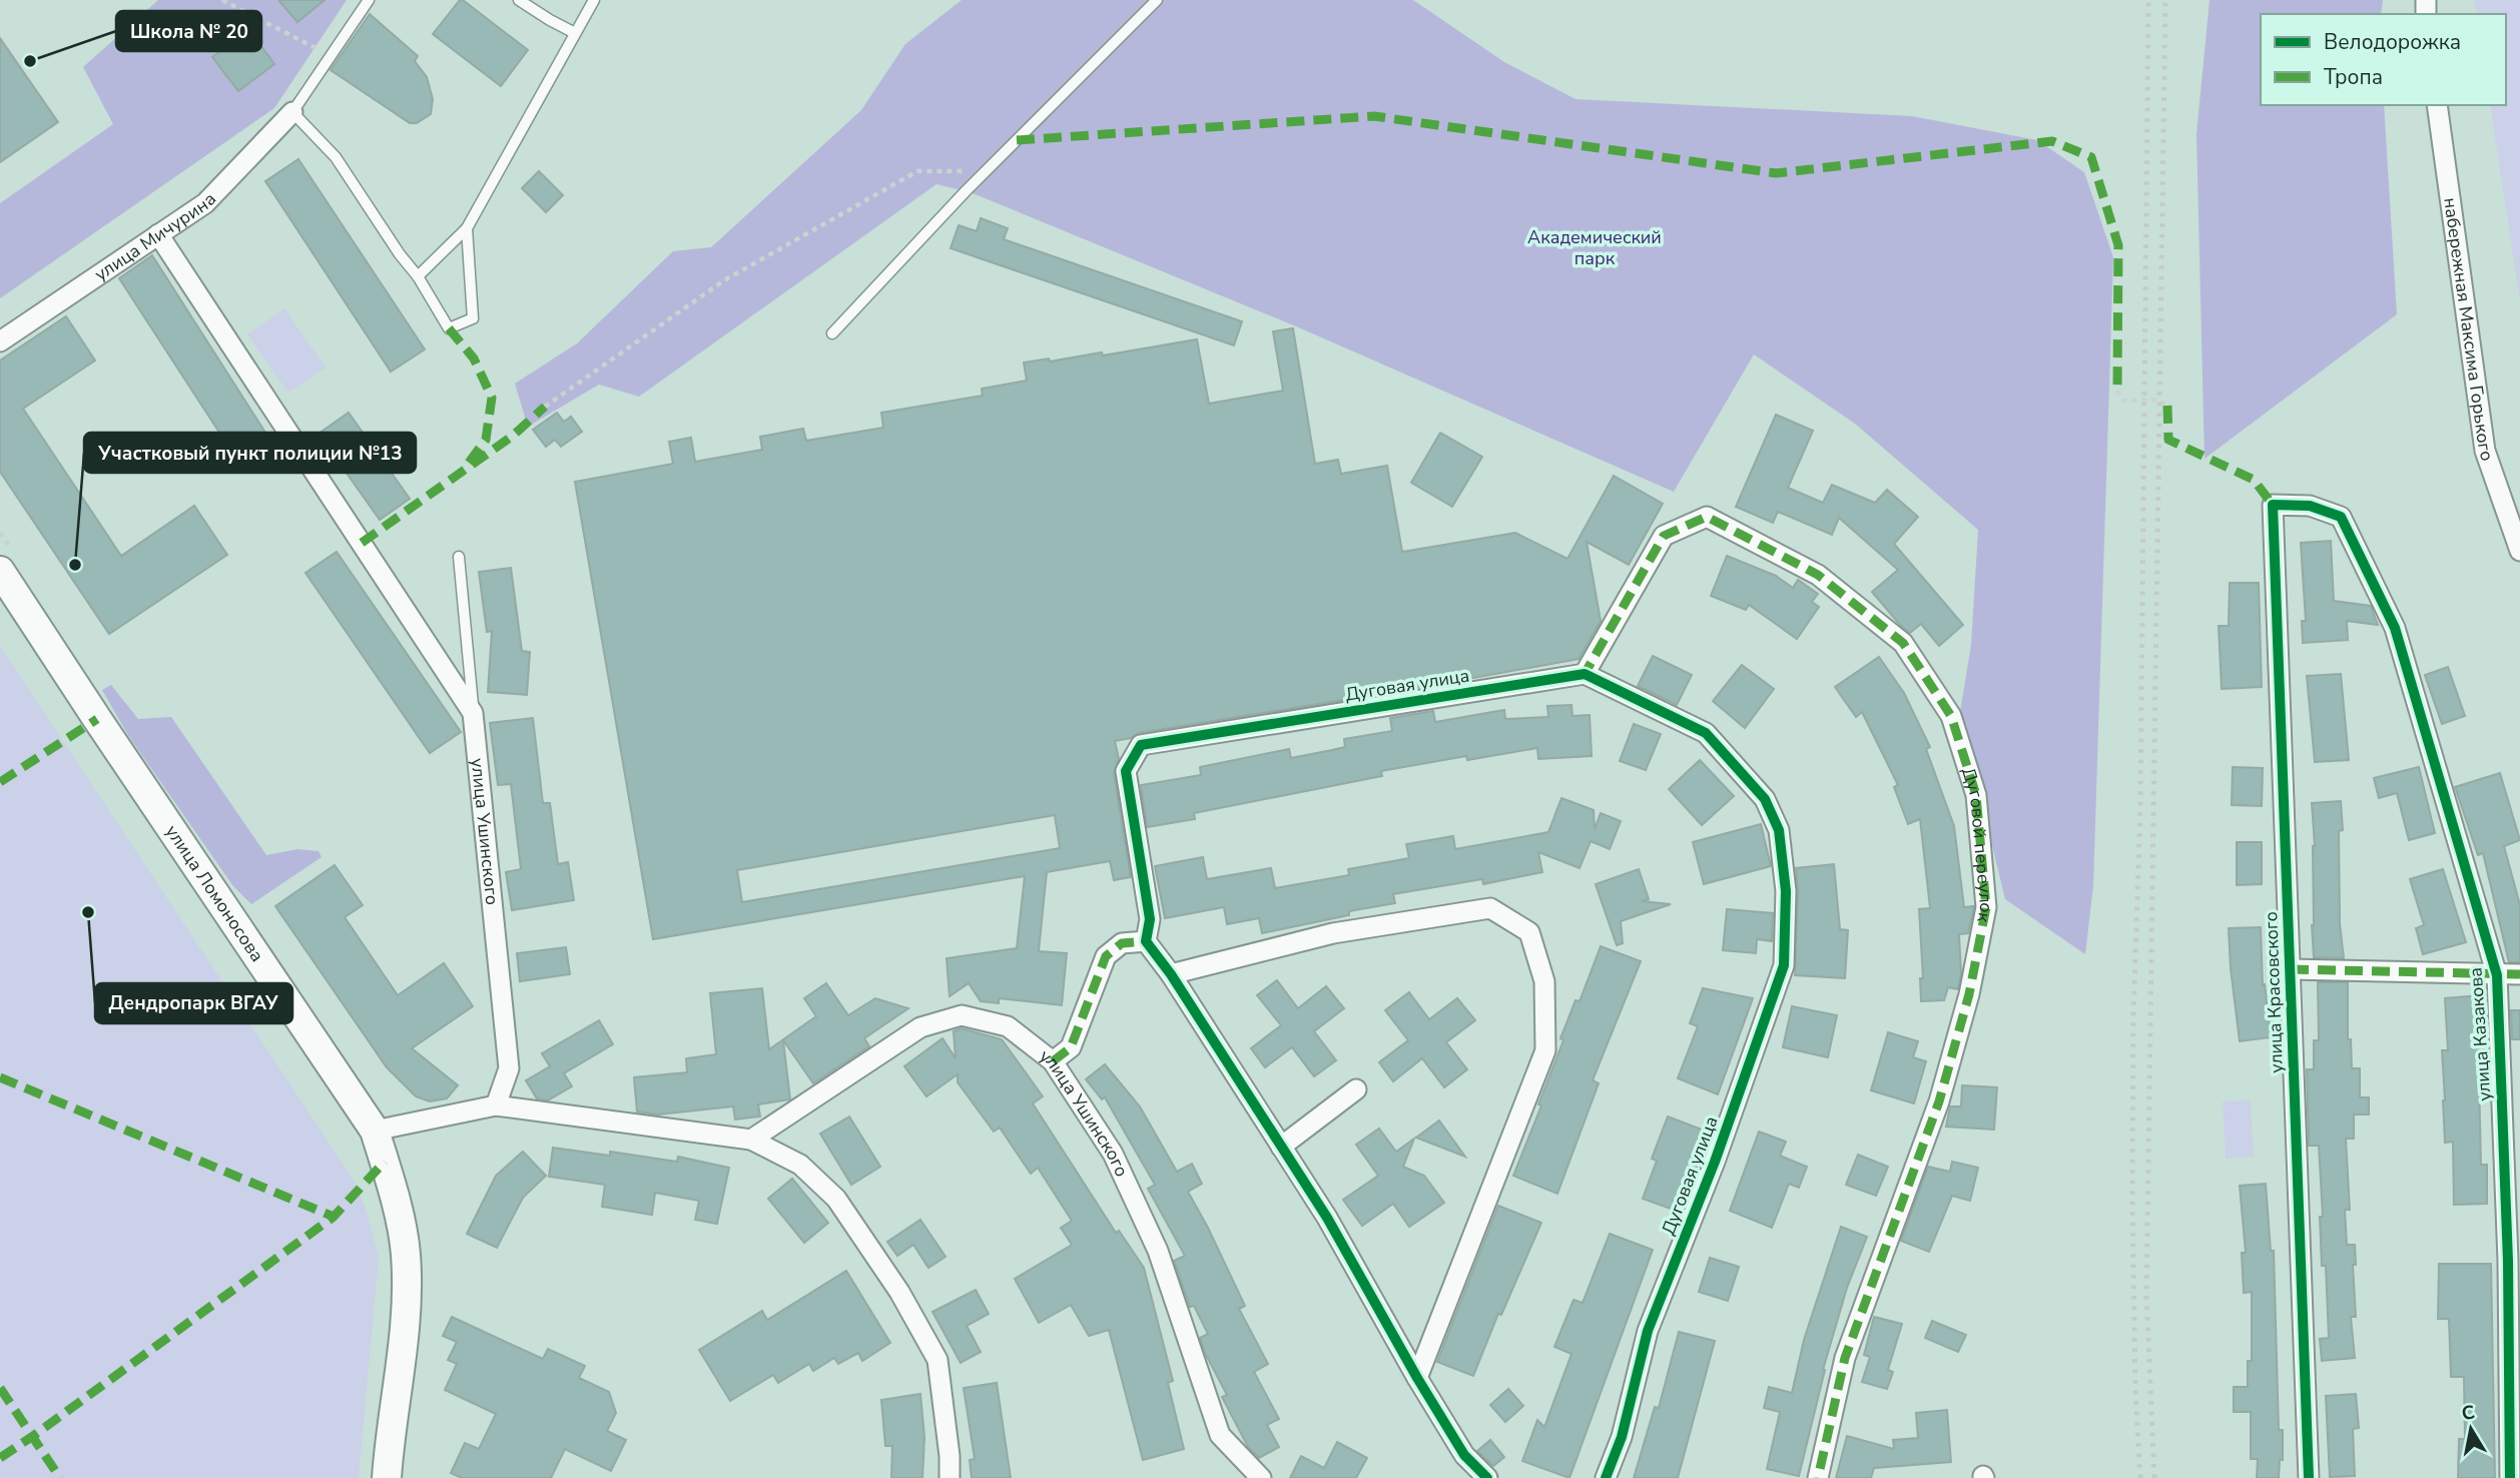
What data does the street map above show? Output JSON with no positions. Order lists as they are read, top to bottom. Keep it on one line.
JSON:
{"streets":{"main road":["улица Ломоносова"],"street":["улица Мичурина","набережная Максима Горького","Дуговая улица","улица Ушинского","Дуговой переулок","улица Красовского","улица Казакова"]},"crossings":[["Дуговая улица","Дуговой переулок"],["улица Красовского","улица Казакова"]],"parks":["Академический парк"],"places":["Школа № 20","Участковый пункт полиции №13","Дендропарк ВГАУ"],"legend":["Велодорожка","Тропа"],"north":"top"}
